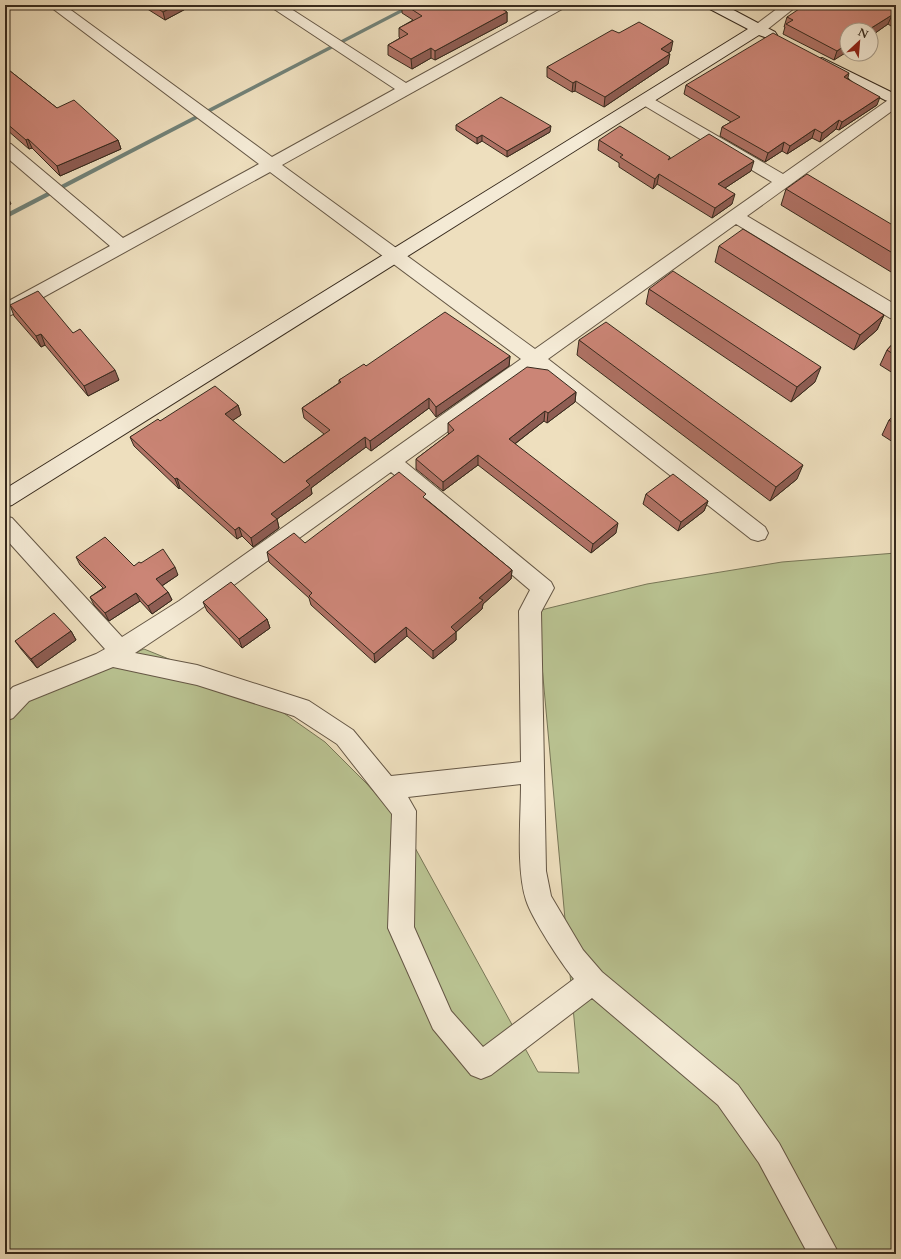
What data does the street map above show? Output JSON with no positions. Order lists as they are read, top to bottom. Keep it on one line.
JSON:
{"north":"top right"}
